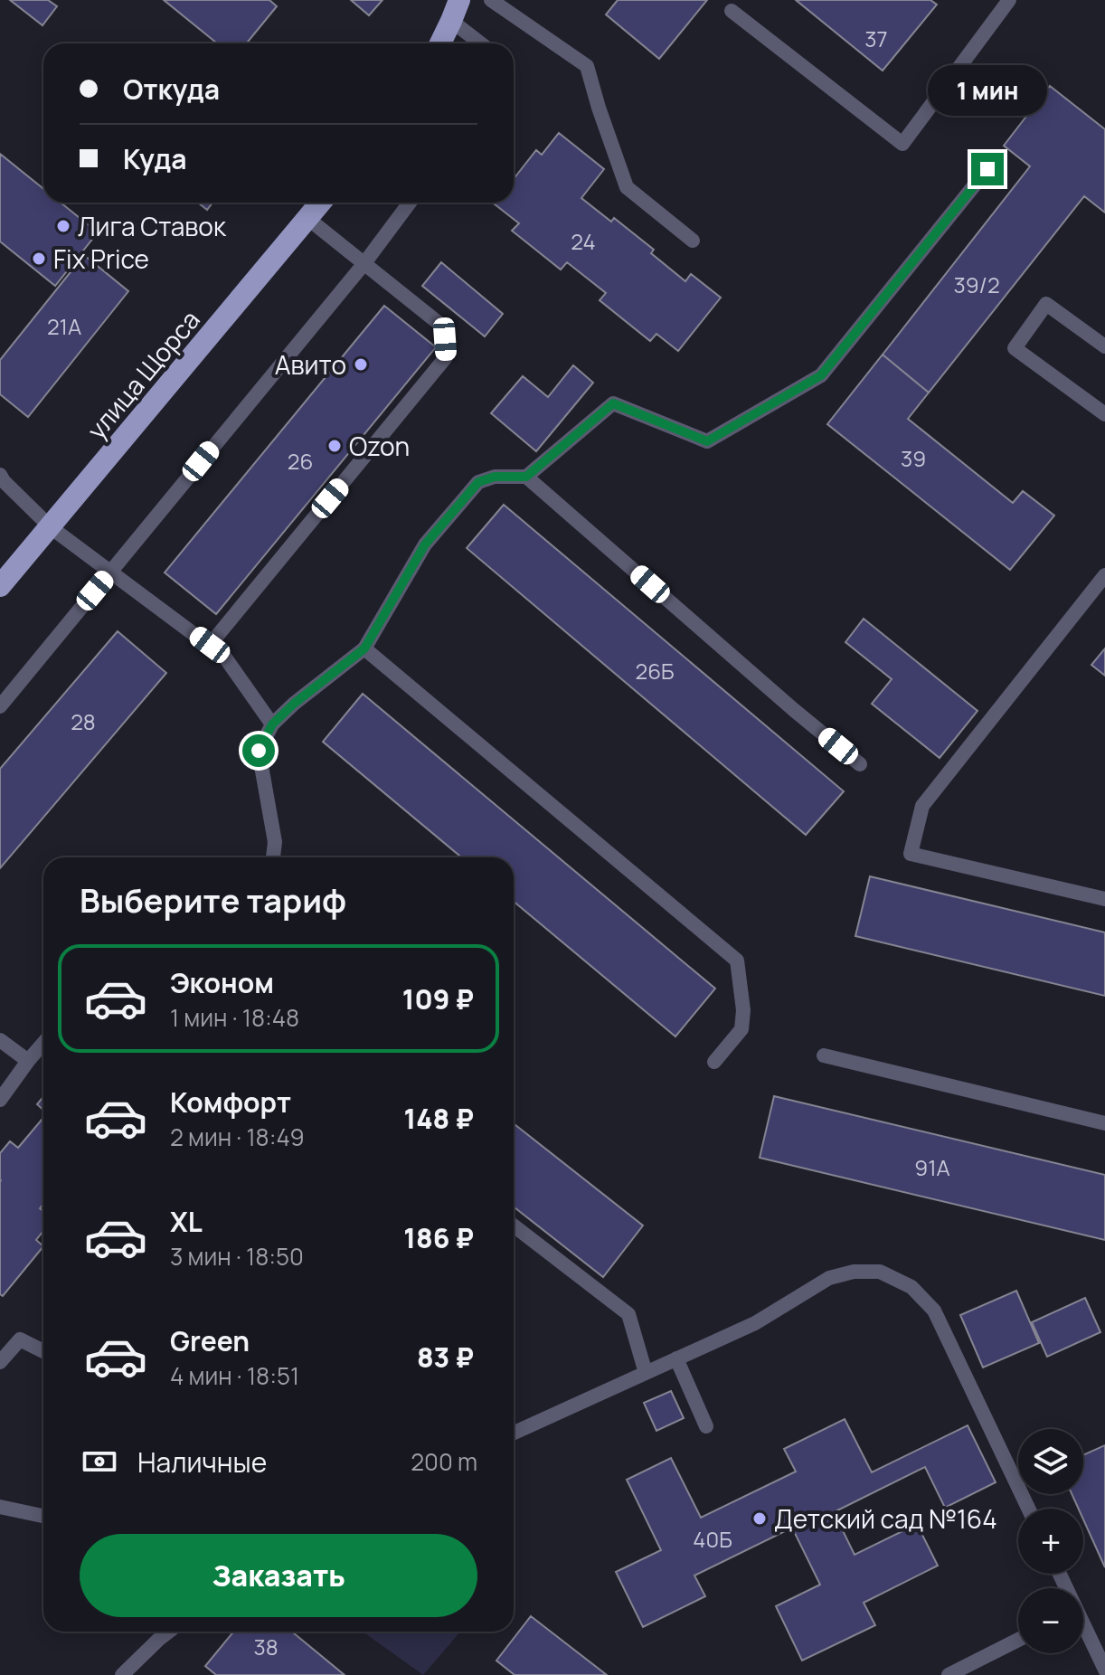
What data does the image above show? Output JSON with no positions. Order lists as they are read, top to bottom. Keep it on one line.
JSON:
{"streets":{"main road":["улица Щорса"]},"places":["Лига Ставок","Fix Price","Авито","Ozon","Детский сад №164"],"house_numbers":["37","24","39/2","21А","39","26","26Б","28","91А","40Б","38"],"page":{"banner":["Откуда","Куда"],"bubble":"1 мин","heading":"Выберите тариф","list":[{"name":"Эконом","note":"1 мин · 18:48","value":"109 ₽"},{"name":"Комфорт","note":"2 мин · 18:49","value":"148 ₽"},{"name":"XL","note":"3 мин · 18:50","value":"186 ₽"},{"name":"Green","note":"4 мин · 18:51","value":"83 ₽"}],"pay":["Наличные","200 m"],"map_buttons":["+","−"],"buttons":"Заказать"}}
